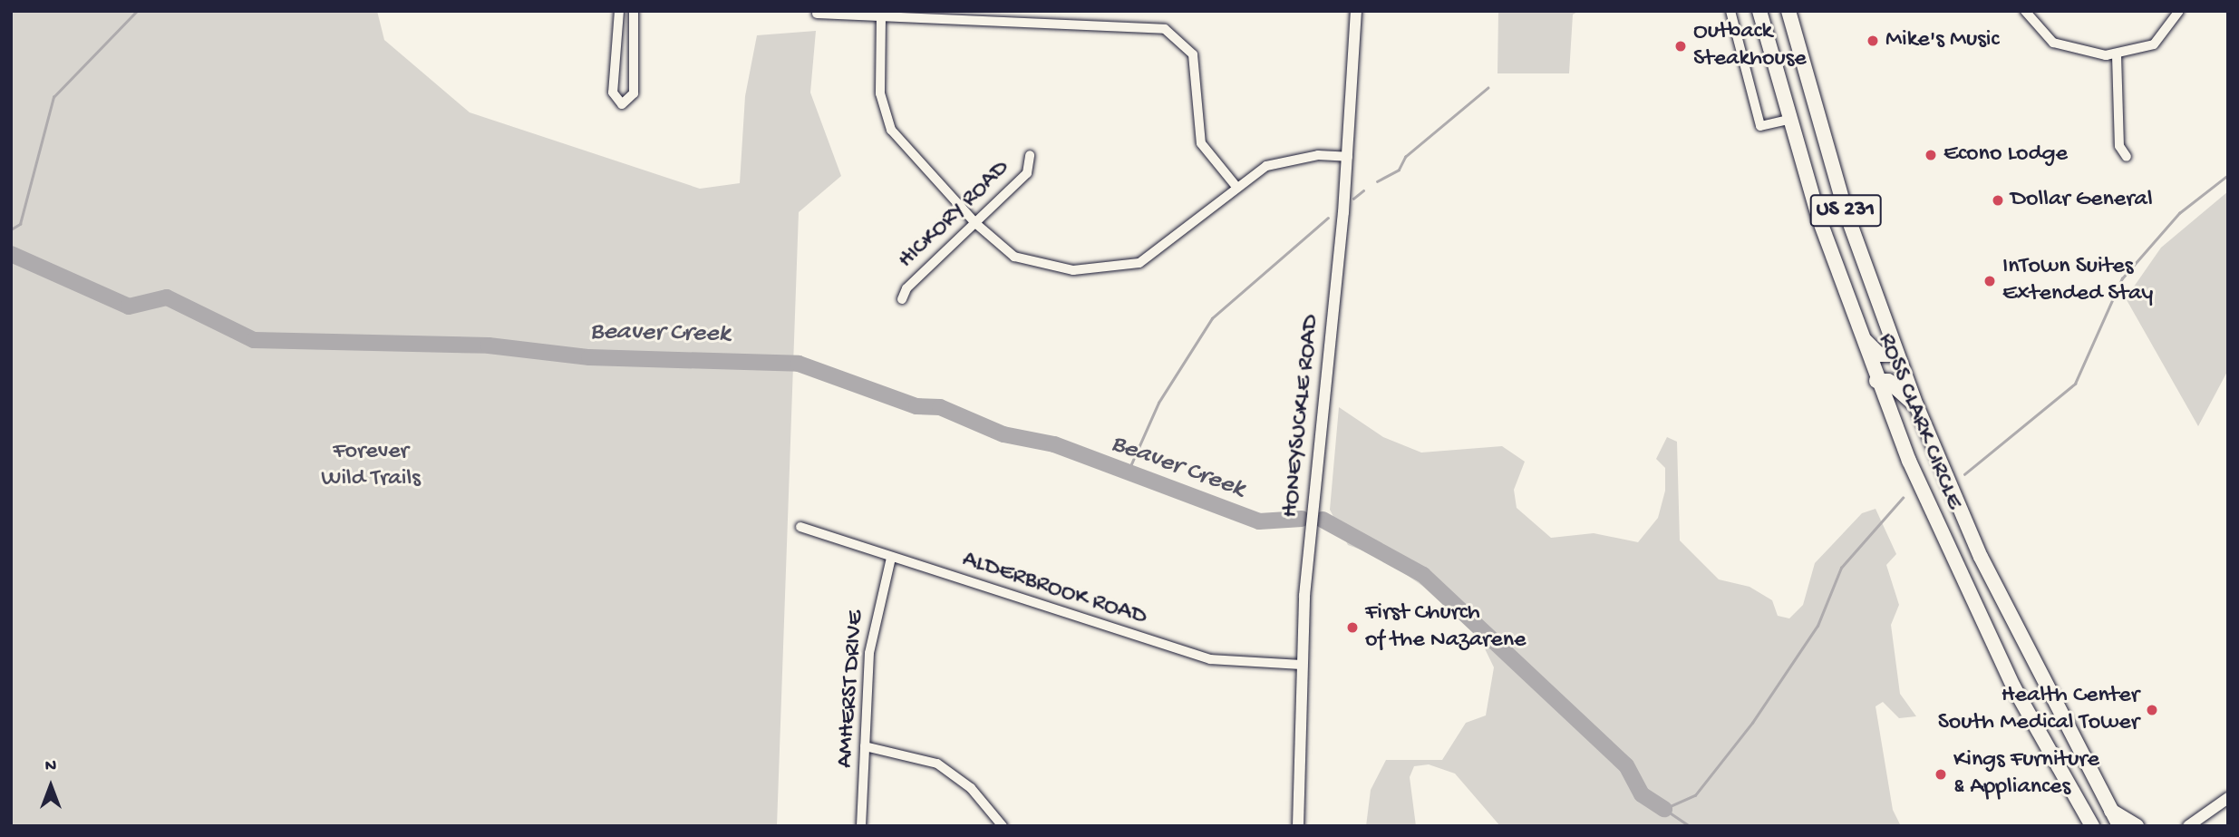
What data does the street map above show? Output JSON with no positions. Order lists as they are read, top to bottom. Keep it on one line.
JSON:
{"streets":{"highway":["US 231","ROSS CLARK CIRCLE"],"main road":["HONEYSUCKLE ROAD"],"street":["HICKORY ROAD","ALDERBROOK ROAD","AMHERST DRIVE"]},"crossings":[["HONEYSUCKLE ROAD","ALDERBROOK ROAD"],["ALDERBROOK ROAD","AMHERST DRIVE"]],"water":["Beaver Creek"],"parks":["Forever Wild Trails"],"places":["Mike's Music","Outback Steakhouse","Econo Lodge","Dollar General","InTown Suites Extended Stay","First Church of the Nazarene","Health Center South Medical Tower","Kings Furniture & Appliances"],"north":"top"}
